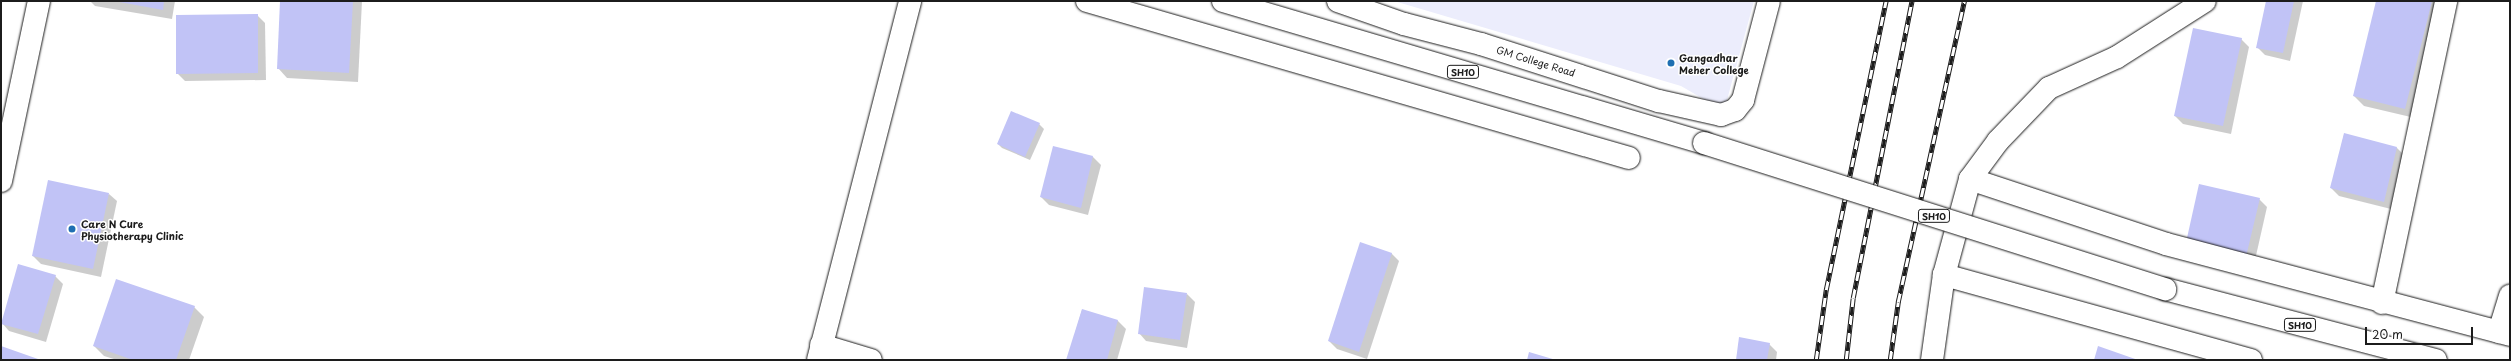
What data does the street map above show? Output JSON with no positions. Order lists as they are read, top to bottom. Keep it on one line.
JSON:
{"streets":{"street":["GM College Road","SH10"]},"places":["Gangadhar Meher College","Care N Cure Physiotherapy Clinic"],"scale_bar":"20 m"}
